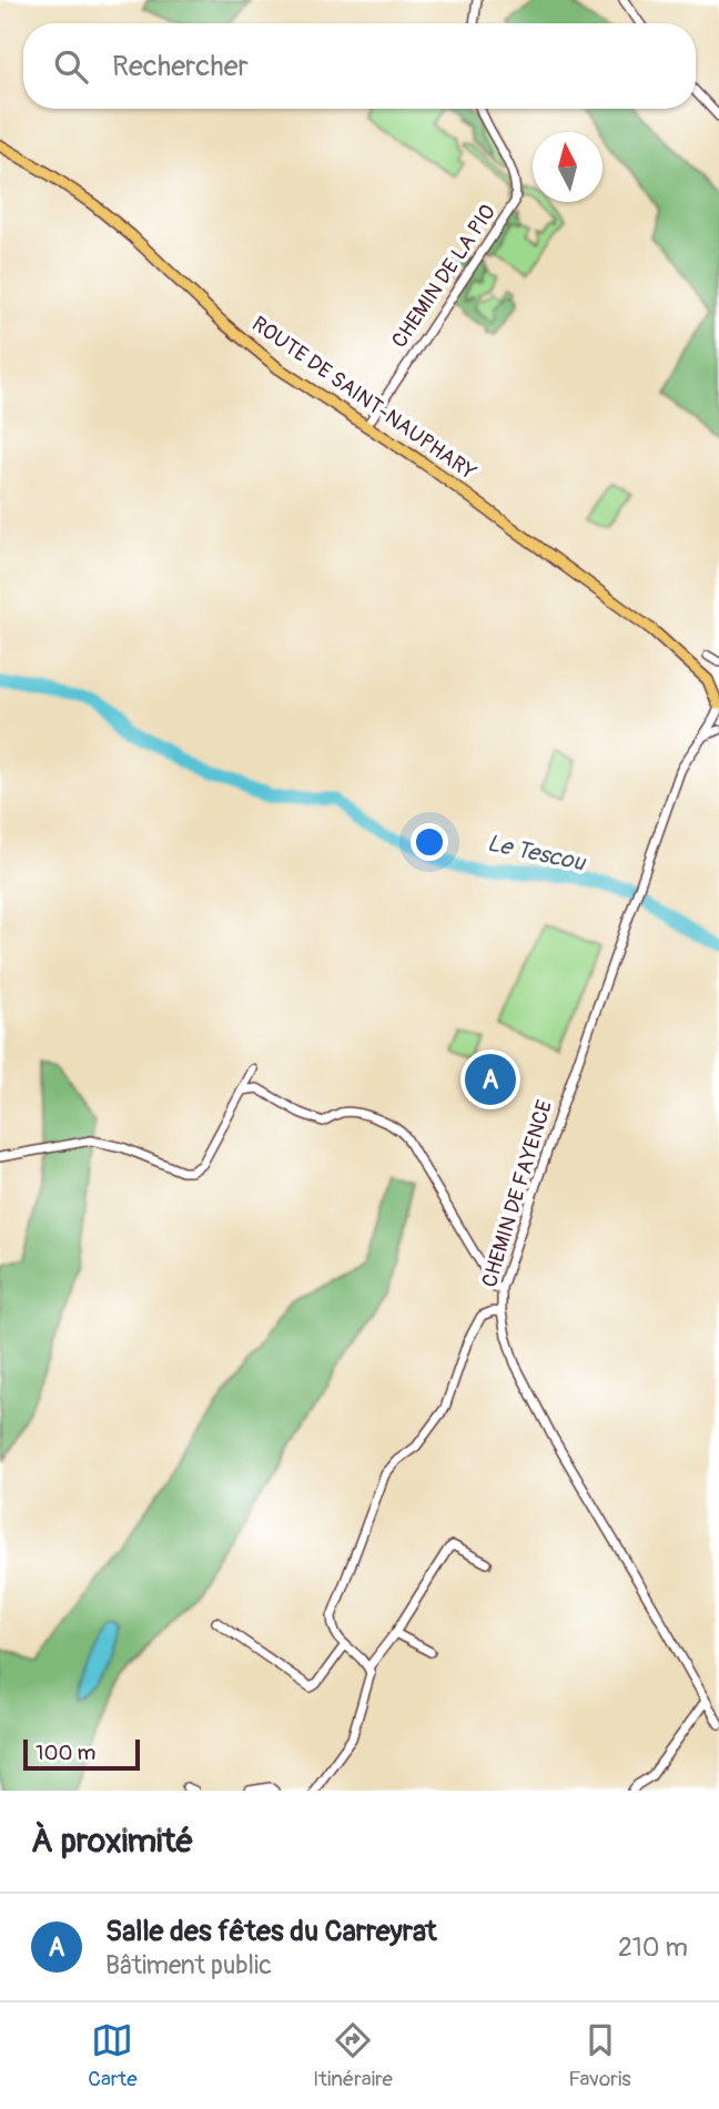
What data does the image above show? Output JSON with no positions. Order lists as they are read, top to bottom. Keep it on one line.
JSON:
{"streets":{"main road":["ROUTE DE SAINT-NAUPHARY"],"street":["CHEMIN DE LA PIO","CHEMIN DE FAYENCE"]},"crossings":[["CHEMIN DE LA PIO","ROUTE DE SAINT-NAUPHARY"],["ROUTE DE SAINT-NAUPHARY","CHEMIN DE FAYENCE"]],"water":["Le Tescou"],"scale_bar":"100 m","north":"top","page":{"search":"Rechercher","pins":"A","scale":"100 m","heading":"À proximité","list":[{"mark":"A","name":"Salle des fêtes du Carreyrat","note":"Bâtiment public","value":"210 m"}],"nav":["Carte","Itinéraire","Favoris"]}}
